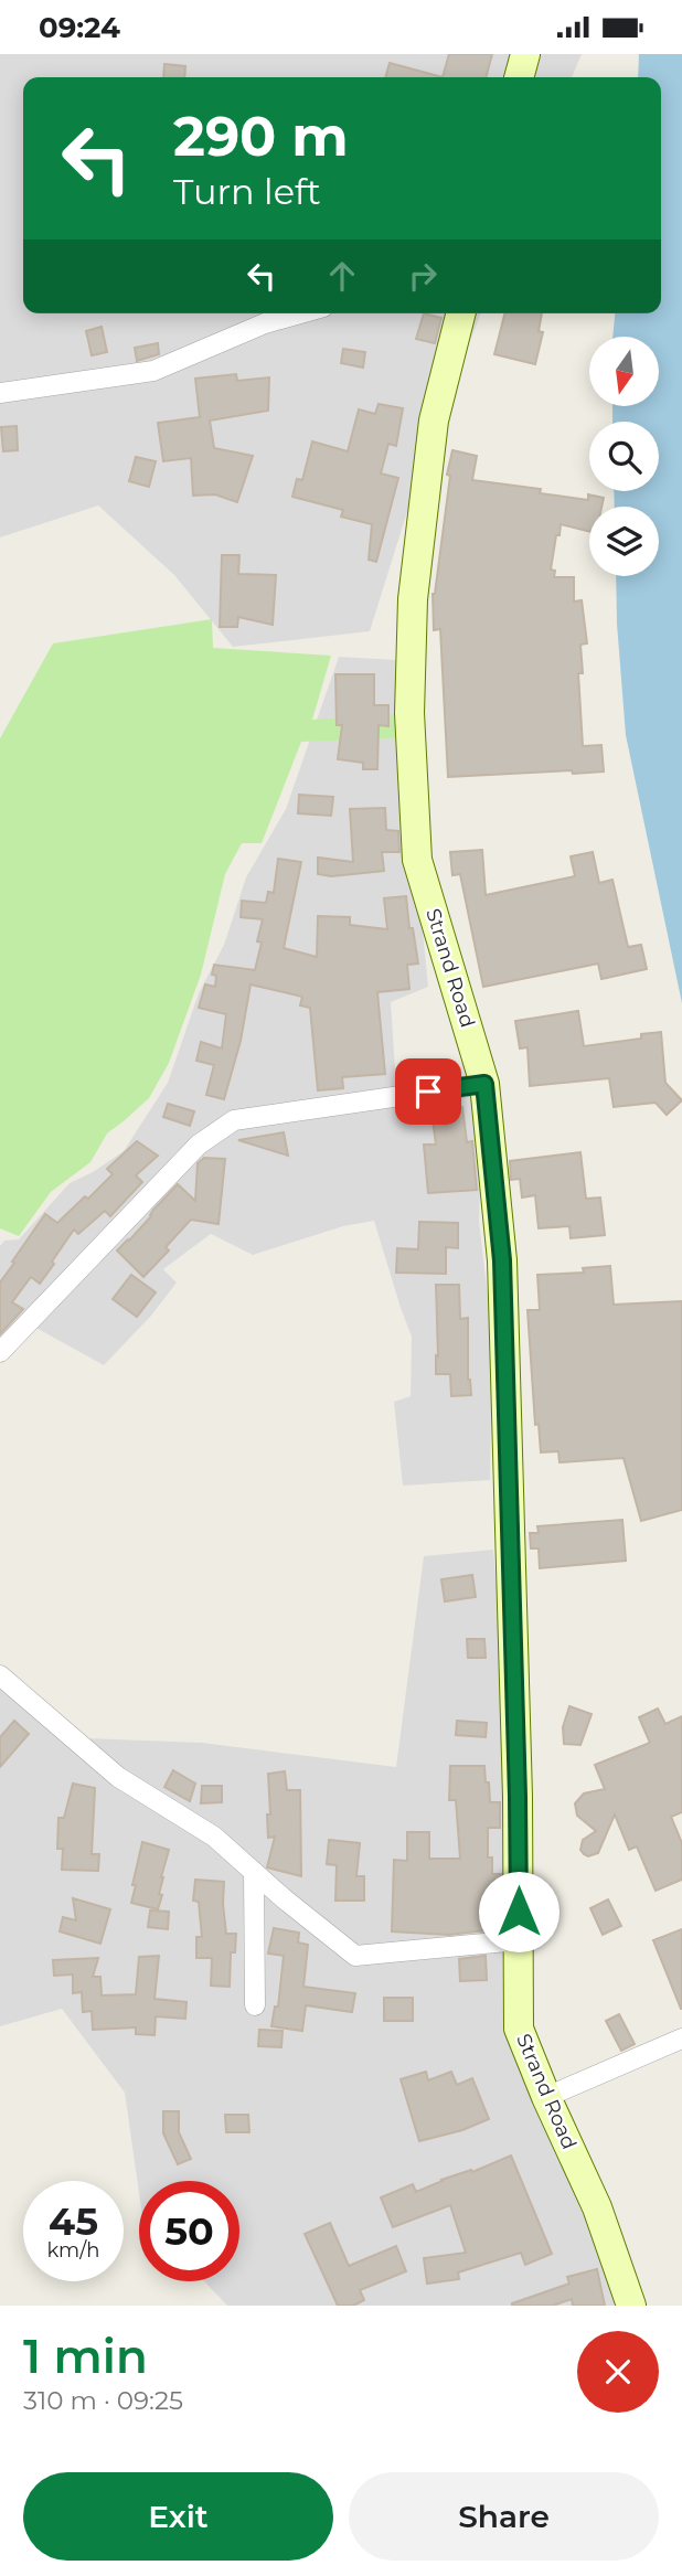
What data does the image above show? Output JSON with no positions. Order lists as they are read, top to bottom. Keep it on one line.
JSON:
{"streets":{"main road":["Strand Road"]},"north":"bottom","page":{"status":"09:24","turn":["290 m","Turn left"],"speed":"45 km/h","limit":"50","heading":["1 min","310 m · 09:25"],"buttons":["Exit","Share"]}}
